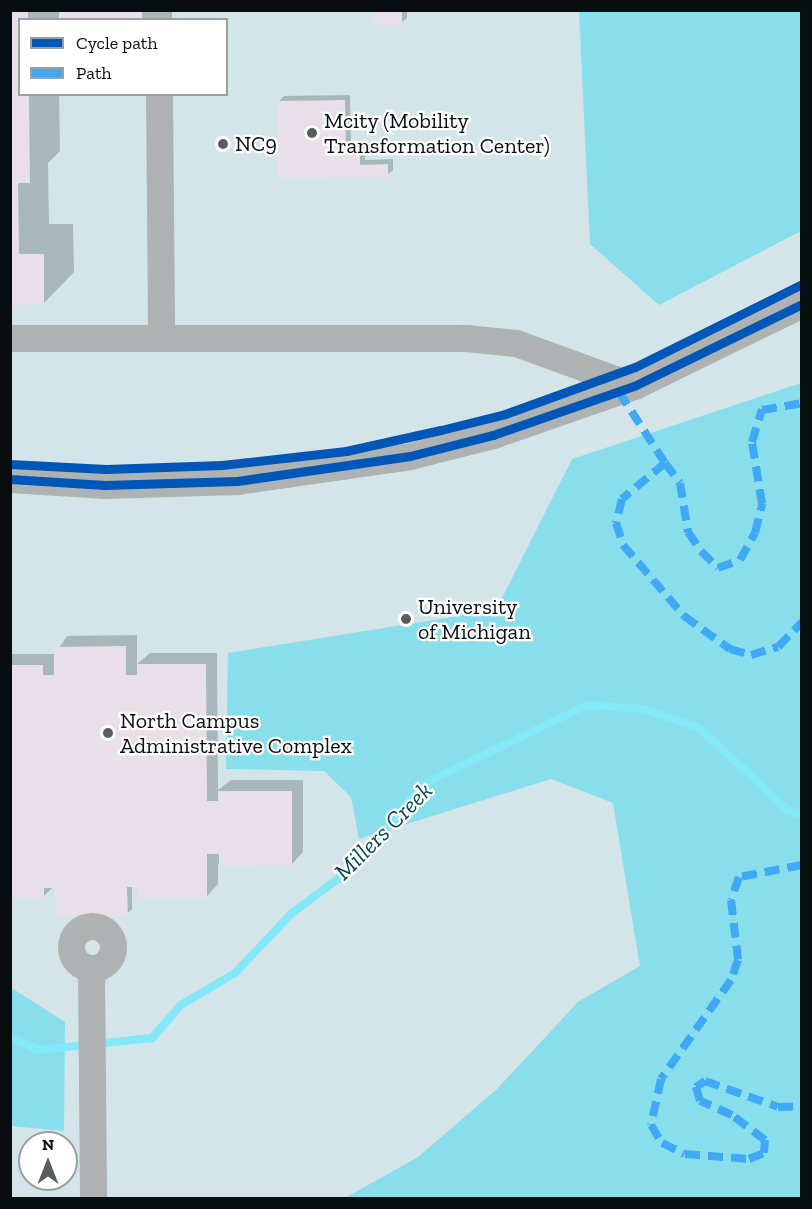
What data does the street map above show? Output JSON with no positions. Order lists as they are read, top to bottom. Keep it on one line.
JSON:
{"water":["Millers Creek"],"places":["Mcity (Mobility Transformation Center)","NC9","University of Michigan","North Campus Administrative Complex"],"legend":["Cycle path","Path"],"north":"top"}
